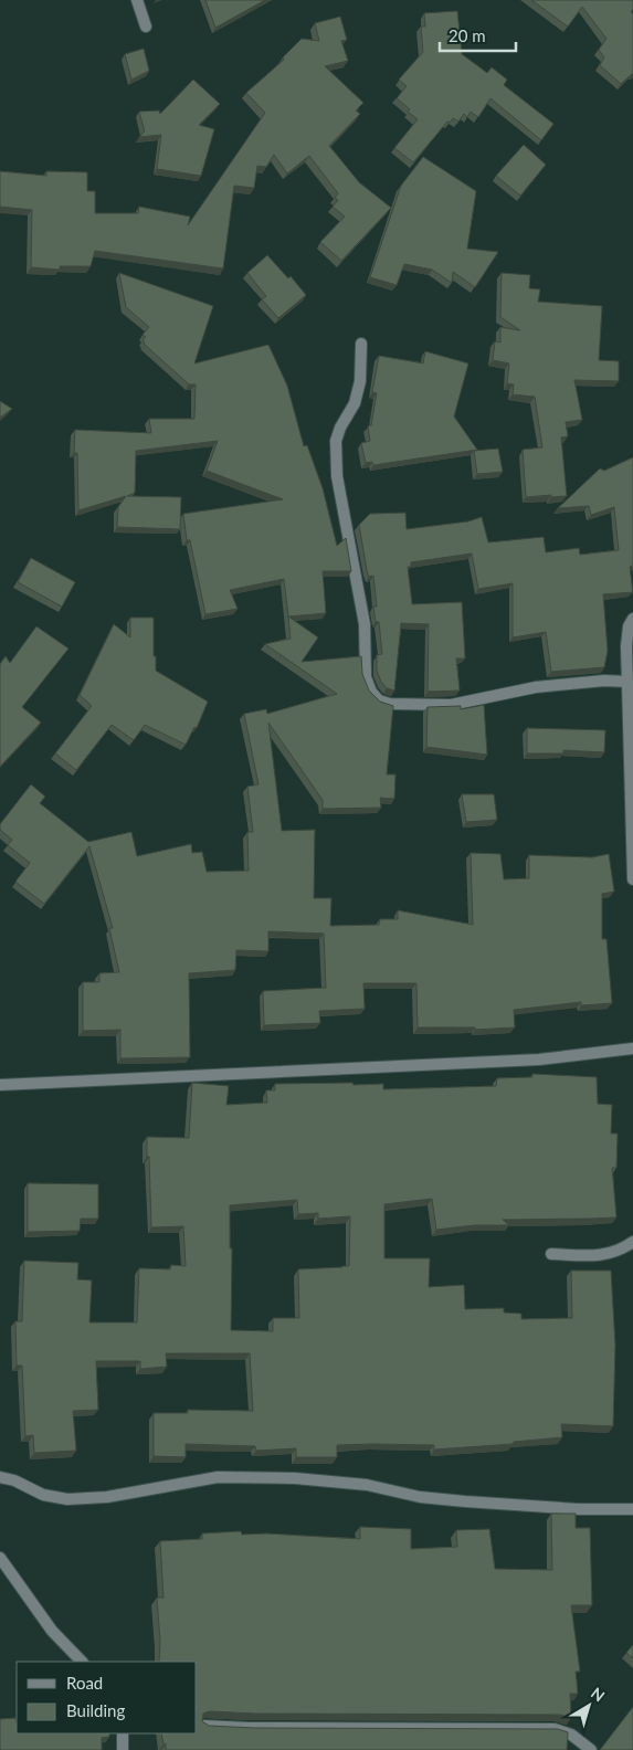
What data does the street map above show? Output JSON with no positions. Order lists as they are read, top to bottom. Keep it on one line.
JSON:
{"legend":["Road","Building"],"scale_bar":"20 m","north":"top right"}
